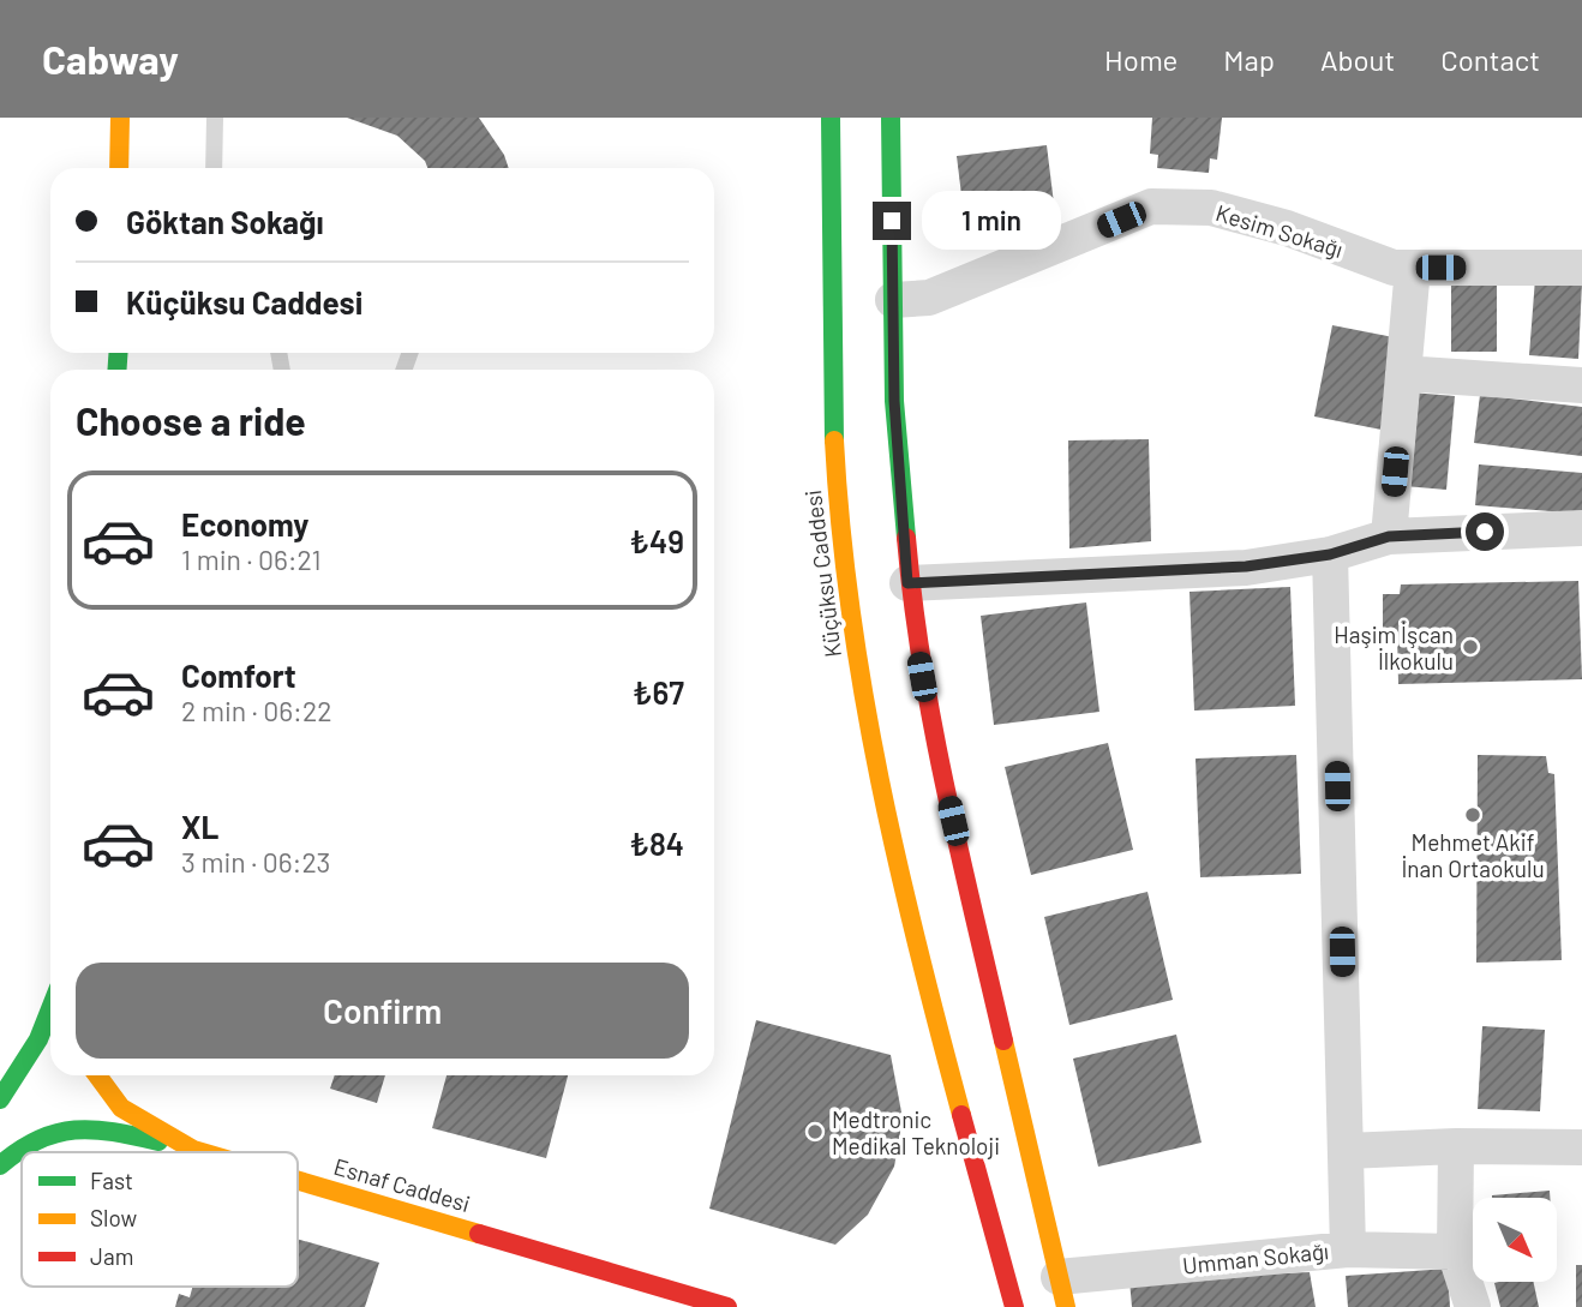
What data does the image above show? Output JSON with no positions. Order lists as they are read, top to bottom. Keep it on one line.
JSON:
{"streets":{"main road":["Küçüksu Caddesi","Esnaf Caddesi"],"street":["Kesim Sokağı","Umman Sokağı"]},"places":["Haşim İşcan İlkokulu","Mehmet Akif İnan Ortaokulu","Medtronic Medikal Teknoloji"],"legend":["Fast","Slow","Jam"],"north":"bottom right","page":{"header":"Cabway","nav":["Home","Map","About","Contact"],"banner":["Göktan Sokağı","Küçüksu Caddesi"],"bubble":"1 min","heading":"Choose a ride","list":[{"name":"Economy","note":"1 min · 06:21","value":"₺49"},{"name":"Comfort","note":"2 min · 06:22","value":"₺67"},{"name":"XL","note":"3 min · 06:23","value":"₺84"}],"buttons":"Confirm"}}
